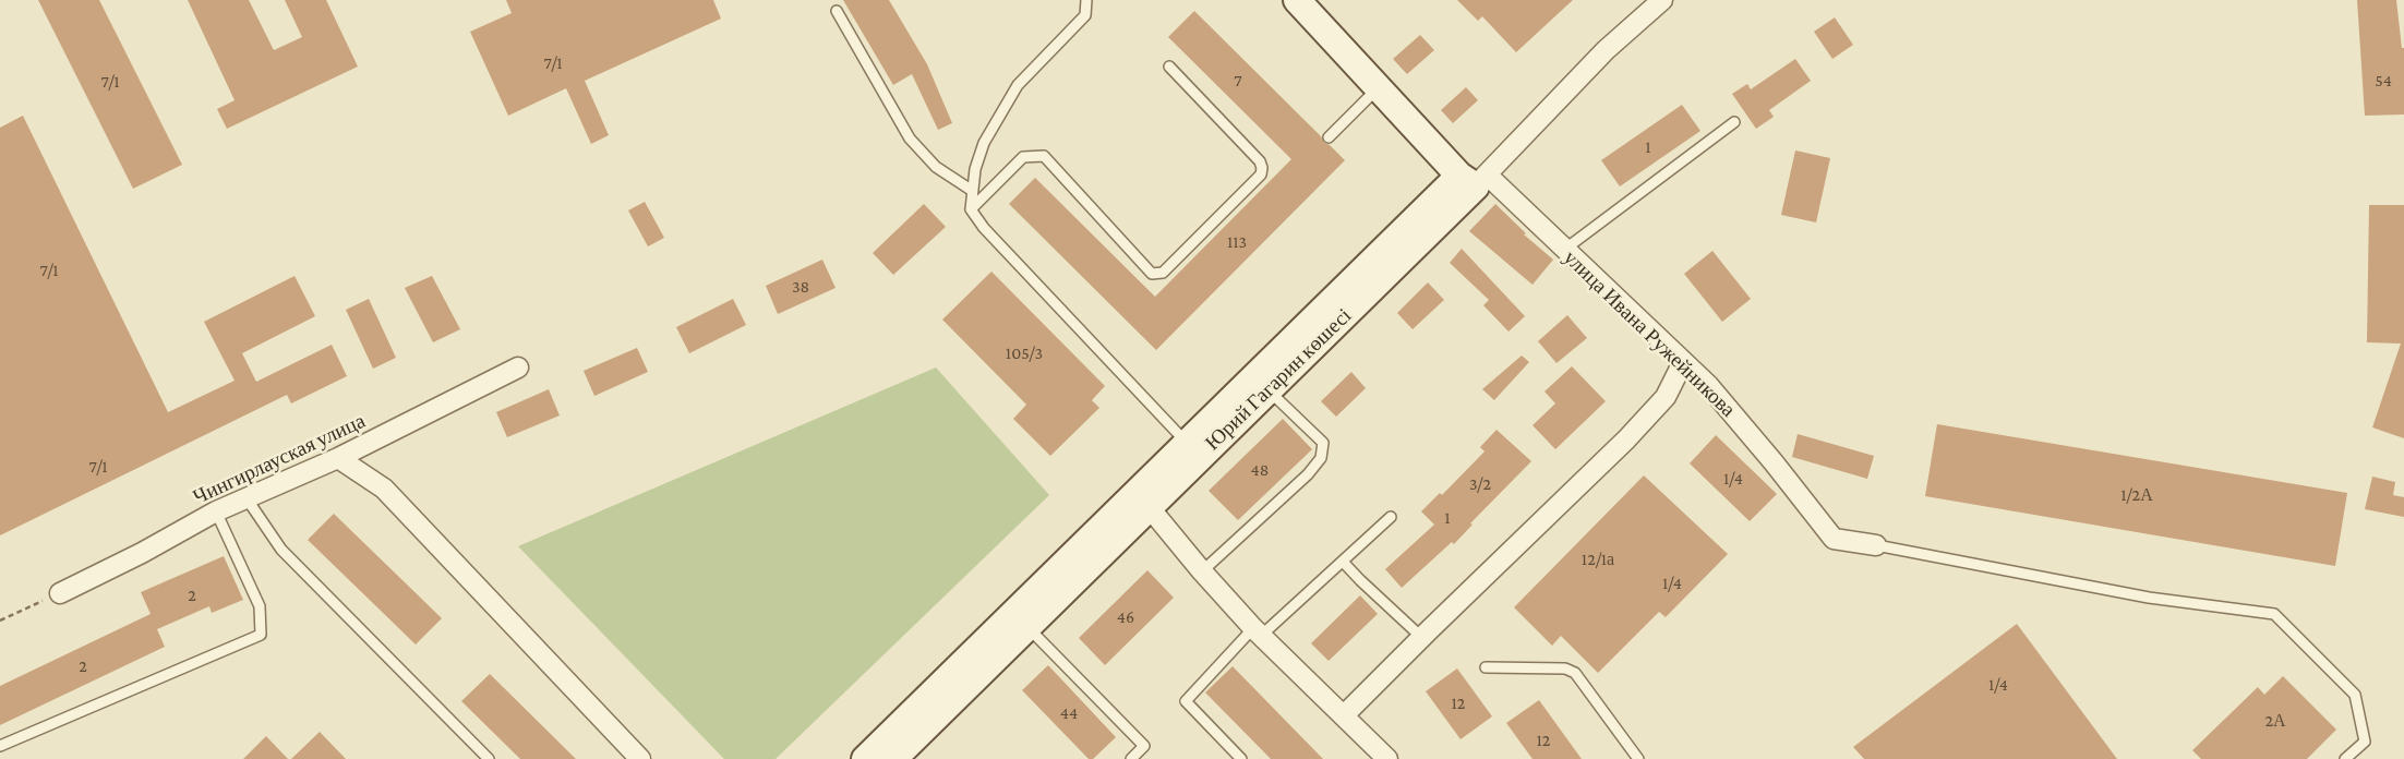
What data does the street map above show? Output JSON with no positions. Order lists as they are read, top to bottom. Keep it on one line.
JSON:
{"streets":{"main road":["Юрий Гагарин көшесі"],"street":["улица Ивана Ружейникова","Чингирлауская улица"]},"crossings":[["улица Ивана Ружейникова","Юрий Гагарин көшесі"]],"house_numbers":["7/1","7","54","7/1","1","113","7/1","38","105/3","7/1","48","1/4","3/2","1/2А","1","12/1а","1/4","2","46","2","1/4","12","44","2А","12"]}
